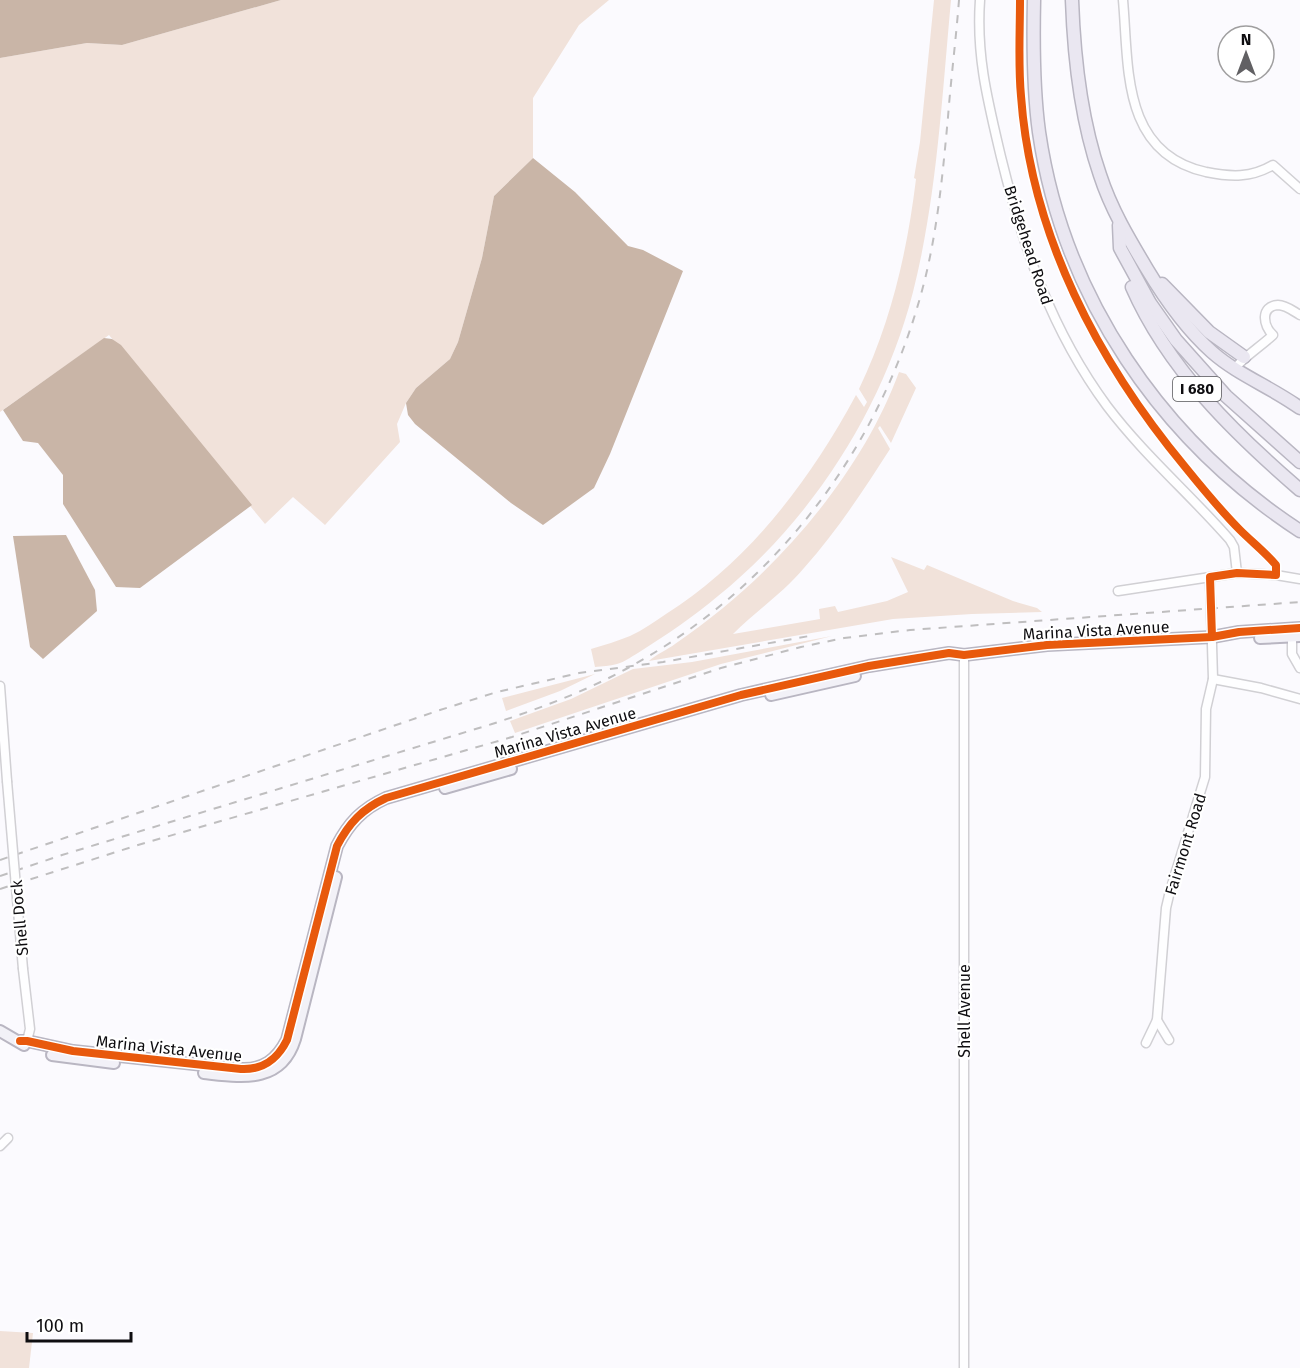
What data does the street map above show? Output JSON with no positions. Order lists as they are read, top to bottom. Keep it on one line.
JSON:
{"streets":{"highway":["I 680"],"main road":["Marina Vista Avenue"],"street":["Bridgehead Road","Fairmont Road","Shell Dock","Shell Avenue"]},"crossings":[["Marina Vista Avenue","Fairmont Road"],["Marina Vista Avenue","Shell Dock"],["Marina Vista Avenue","Shell Avenue"]],"scale_bar":"100 m","north":"top"}
